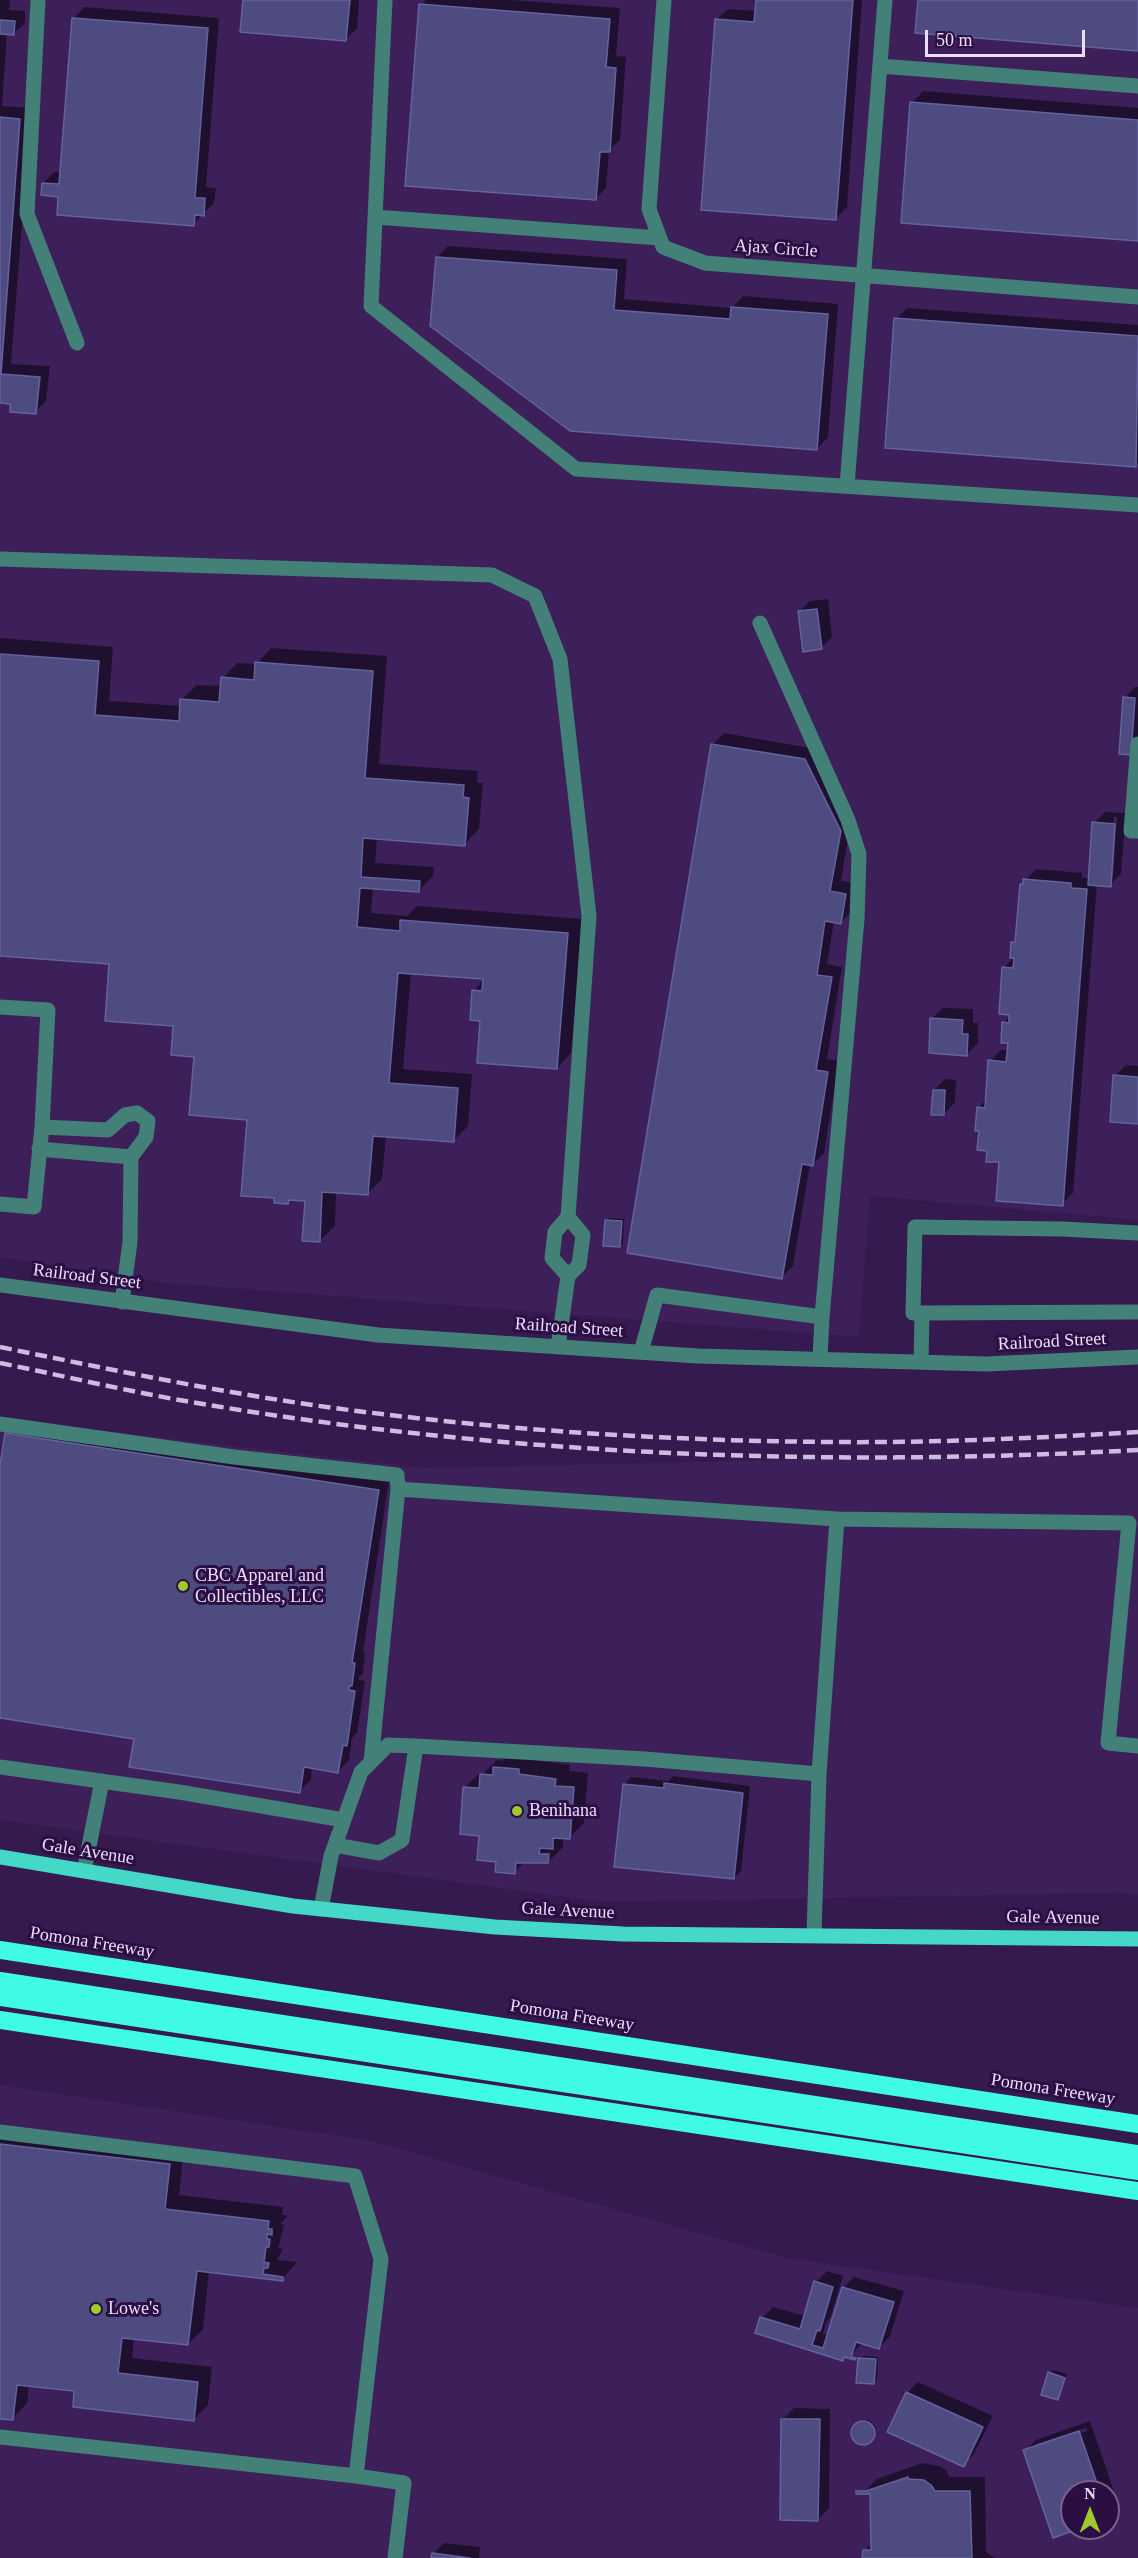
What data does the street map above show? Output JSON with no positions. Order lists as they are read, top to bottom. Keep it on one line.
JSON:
{"streets":{"highway":["Pomona Freeway"],"main road":["Gale Avenue"],"street":["Ajax Circle","Railroad Street"]},"places":["CBC Apparel and Collectibles, LLC","Benihana","Lowe's"],"scale_bar":"50 m","north":"top"}
